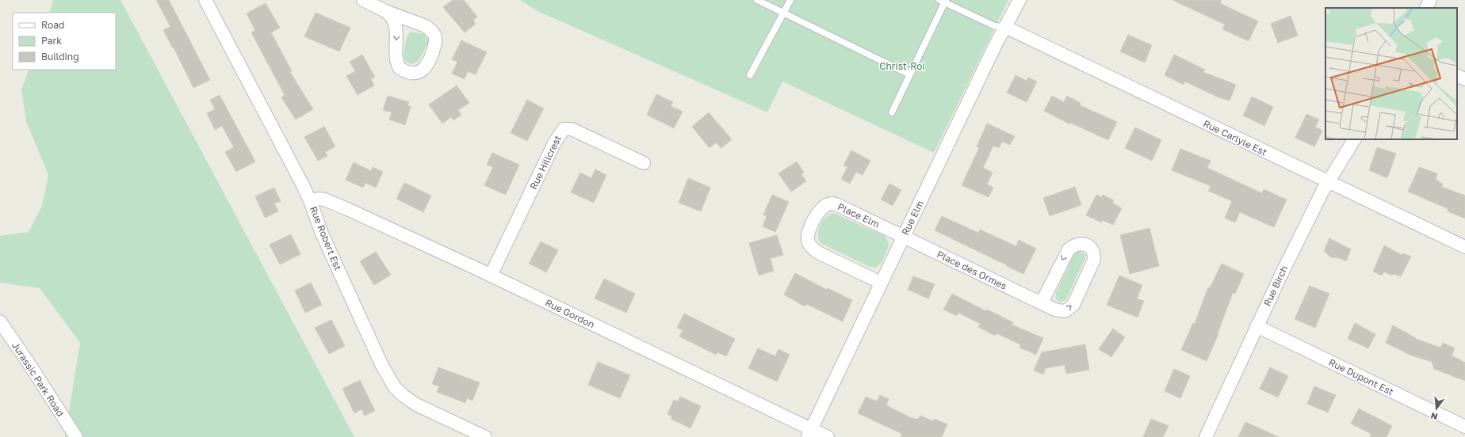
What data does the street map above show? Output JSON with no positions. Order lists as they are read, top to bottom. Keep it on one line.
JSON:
{"streets":{"street":["Rue Carlyle Est","Rue Hillcrest","Place Elm","Rue Elm","Rue Robert Est","Place des Ormes","Rue Birch","Rue Gordon","Rue Dupont Est","Jurassic Park Road"]},"crossings":[["Rue Carlyle Est","Rue Elm"],["Rue Carlyle Est","Rue Birch"],["Rue Hillcrest","Rue Gordon"],["Place Elm","Rue Elm"],["Place Elm","Place des Ormes"],["Rue Elm","Place des Ormes"],["Rue Elm","Rue Gordon"],["Rue Robert Est","Rue Gordon"],["Rue Birch","Rue Dupont Est"]],"parks":["Christ-Roi"],"legend":["Road","Park","Building"],"north":"bottom"}
